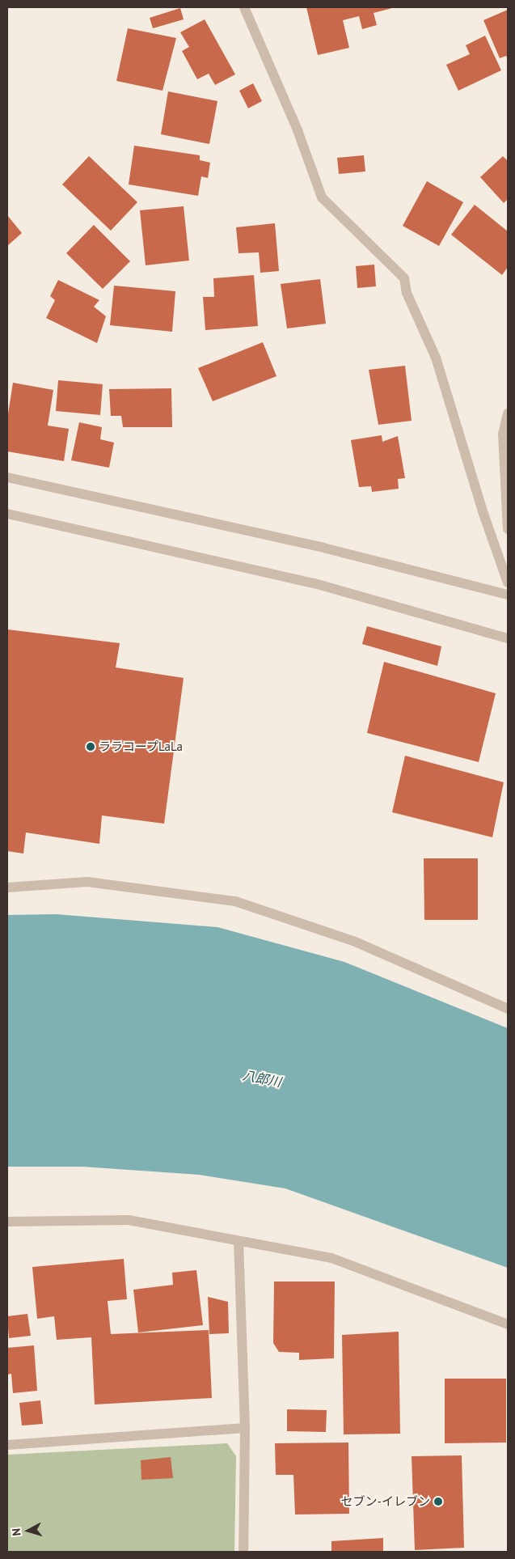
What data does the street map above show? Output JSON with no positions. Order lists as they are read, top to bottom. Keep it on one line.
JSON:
{"water":["八郎川"],"places":["ララコープLaLa","セブン-イレブン"],"north":"left"}
